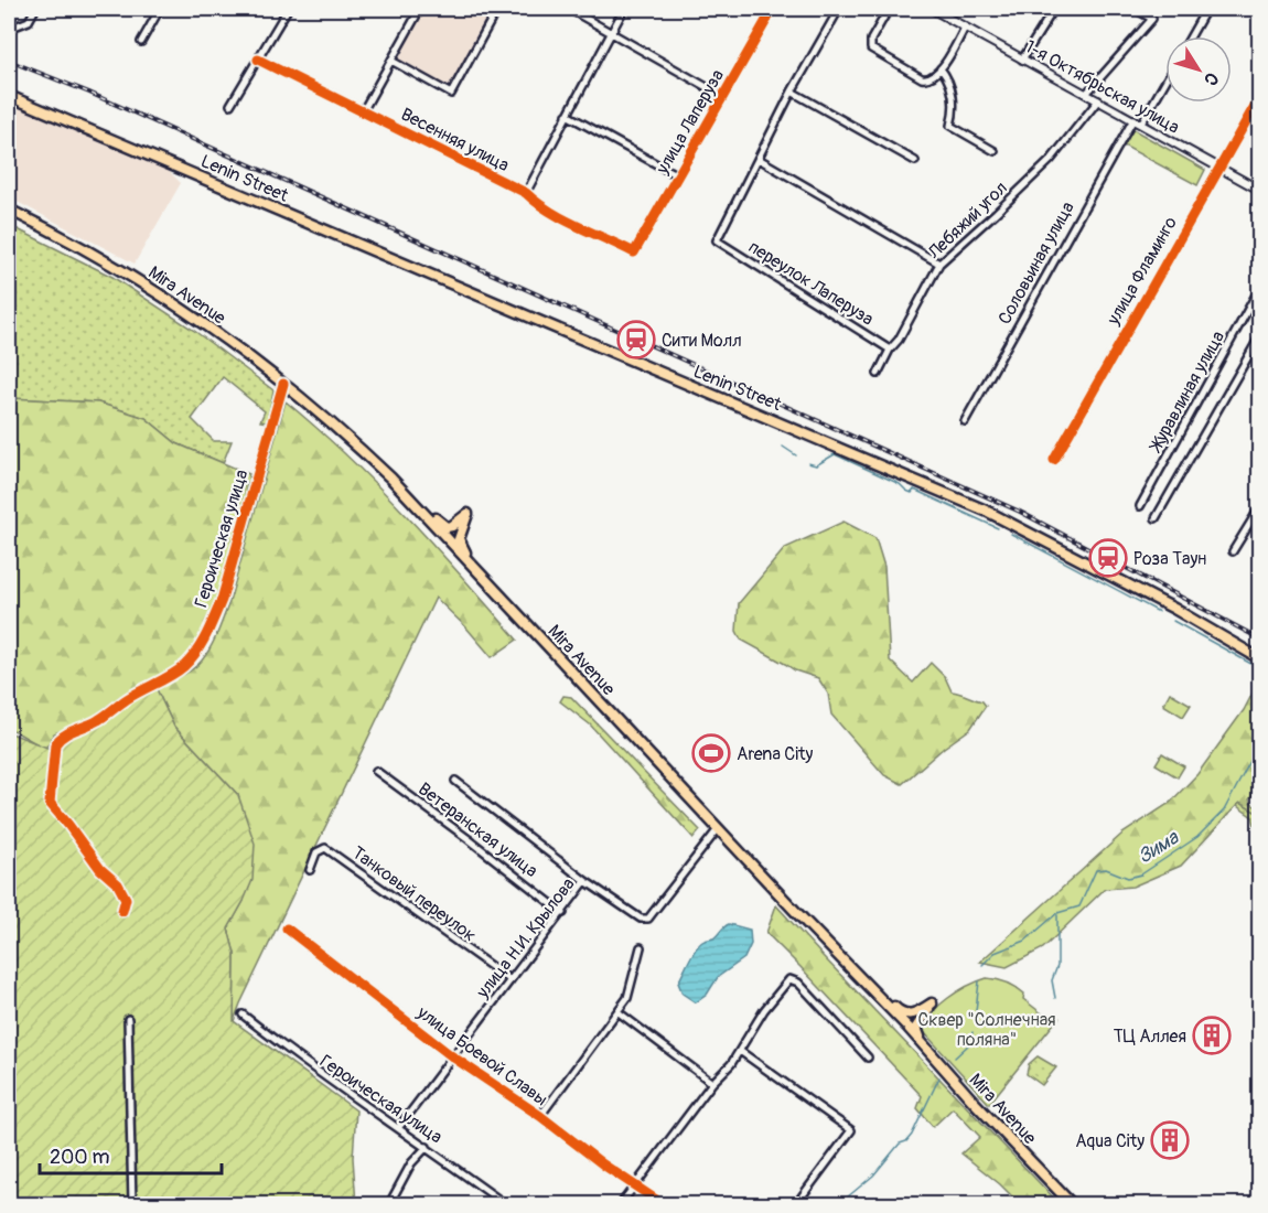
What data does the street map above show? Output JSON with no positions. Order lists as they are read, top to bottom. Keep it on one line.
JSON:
{"streets":{"main road":["Lenin Street","Mira Avenue"],"street":["1-я Октябрьская улица","улица Лаперуза","Весенняя улица","Лебяжий угол","Соловьиная улица","улица Фламинго","переулок Лаперуза","Журавлиная улица","Героическая улица","Ветеранская улица","Танковый переулок","улица Н.И. Крылова","улица Боевой Славы"]},"crossings":[["1-я Октябрьская улица","Лебяжий угол"],["1-я Октябрьская улица","Соловьиная улица"],["1-я Октябрьская улица","улица Фламинго"],["улица Лаперуза","Весенняя улица"],["Лебяжий угол","переулок Лаперуза"],["Mira Avenue","Героическая улица"],["Mira Avenue","улица Н.И. Крылова"],["Героическая улица","улица Н.И. Крылова"],["Ветеранская улица","улица Н.И. Крылова"],["Танковый переулок","улица Н.И. Крылова"],["улица Н.И. Крылова","улица Боевой Славы"]],"water":["Зима"],"parks":["Сквер \"Солнечная поляна\""],"places":{"station":["Сити Молл","Роза Таун"],"sports":["Arena City"],"building":["ТЦ Аллея","Aqua City"]},"scale_bar":"200 m","north":"bottom right"}
